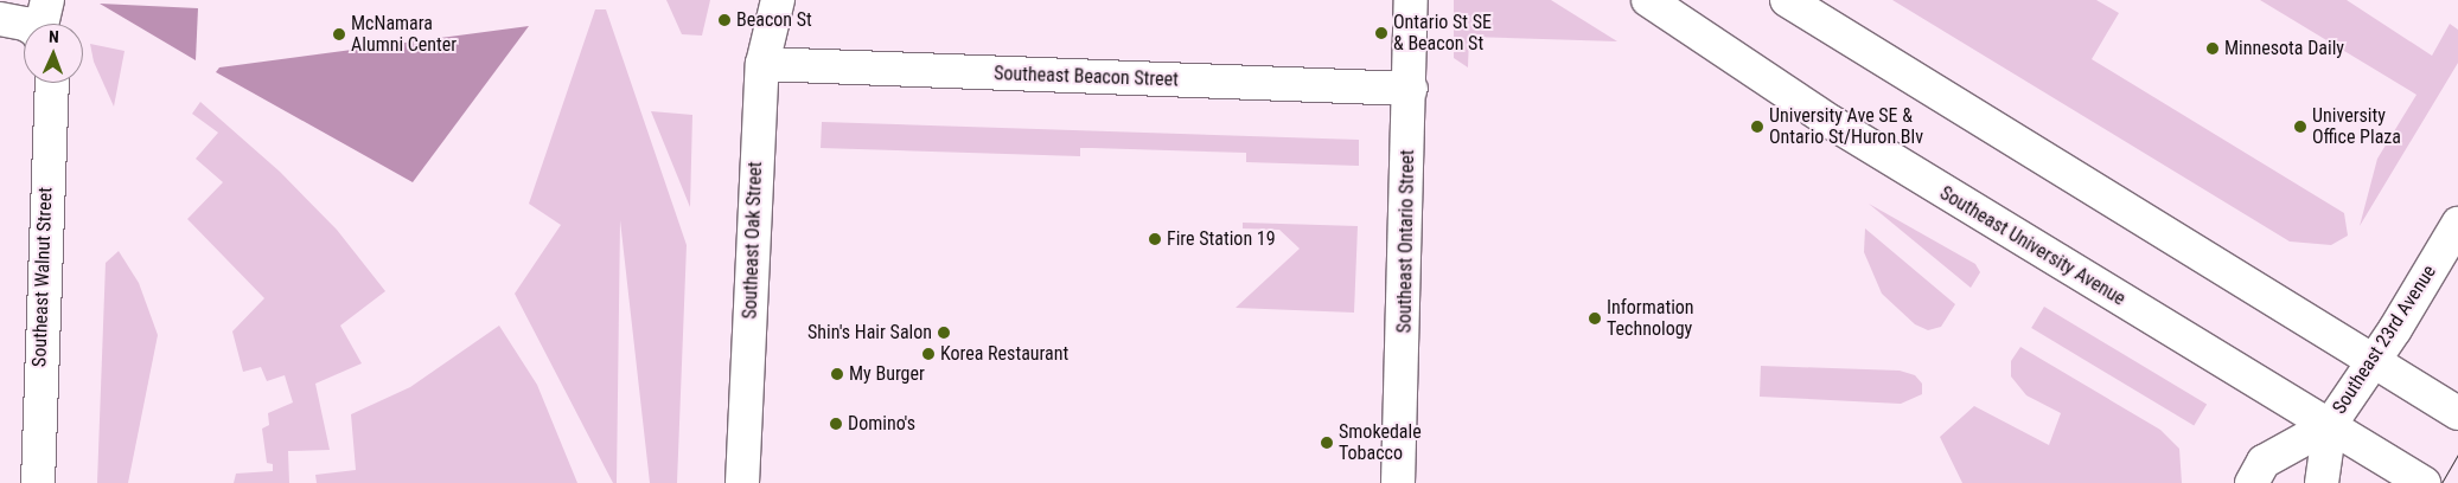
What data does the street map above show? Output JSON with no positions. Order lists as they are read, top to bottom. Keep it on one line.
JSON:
{"streets":{"street":["Southeast Beacon Street","Southeast Oak Street","Southeast Ontario Street","Southeast University Avenue","Southeast Walnut Street","Southeast 23rd Avenue"]},"crossings":[["Southeast Beacon Street","Southeast Oak Street"],["Southeast Beacon Street","Southeast Ontario Street"],["Southeast University Avenue","Southeast 23rd Avenue"]],"places":["Beacon St","Ontario St SE & Beacon St","McNamara Alumni Center","Minnesota Daily","University Ave SE & Ontario St/Huron Blv","University Office Plaza","Fire Station 19","Information Technology","Shin's Hair Salon","Korea Restaurant","My Burger","Domino's","Smokedale Tobacco"],"north":"top"}
